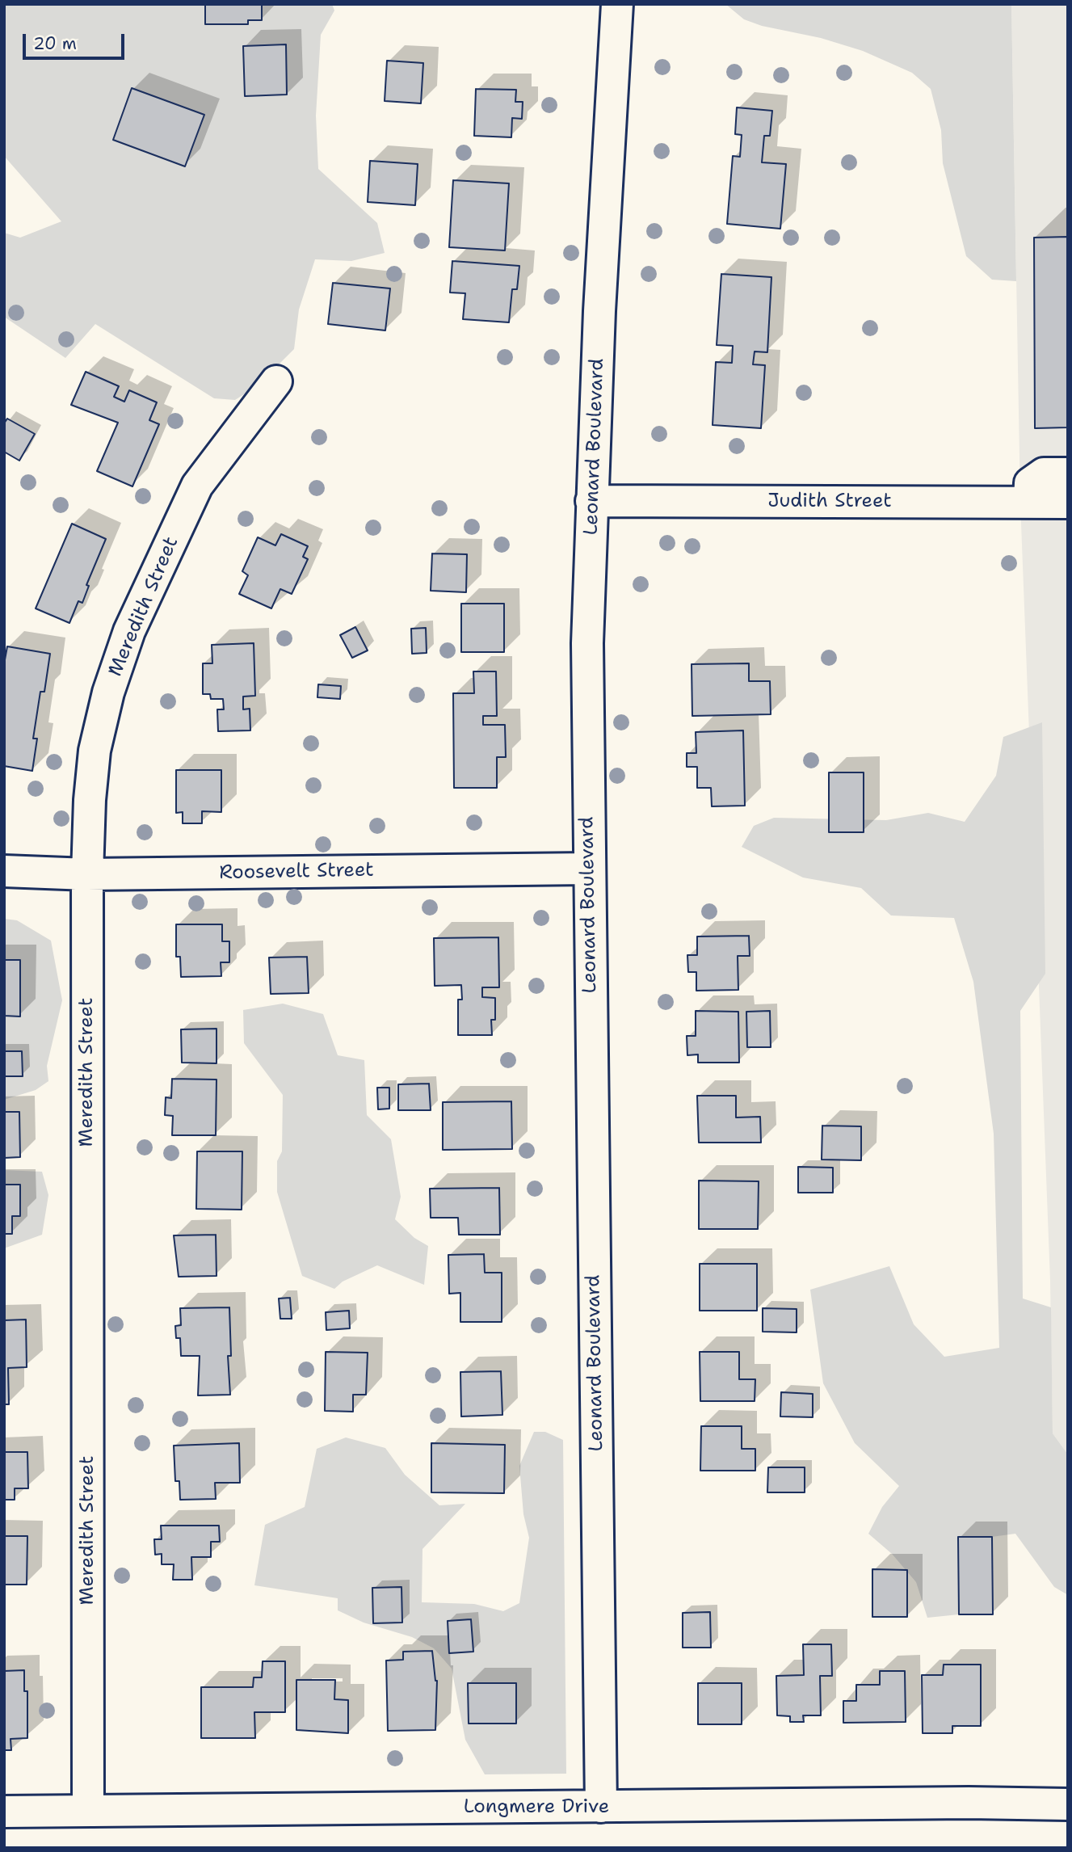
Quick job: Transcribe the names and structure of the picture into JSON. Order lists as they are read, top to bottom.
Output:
{
  "streets": {
    "street": [
      "Leonard Boulevard",
      "Judith Street",
      "Meredith Street",
      "Roosevelt Street",
      "Longmere Drive"
    ]
  },
  "crossings": [
    ["Leonard Boulevard", "Judith Street"],
    ["Leonard Boulevard", "Roosevelt Street"],
    ["Leonard Boulevard", "Longmere Drive"],
    ["Meredith Street", "Roosevelt Street"],
    ["Meredith Street", "Longmere Drive"]
  ],
  "scale_bar": "20 m"
}
